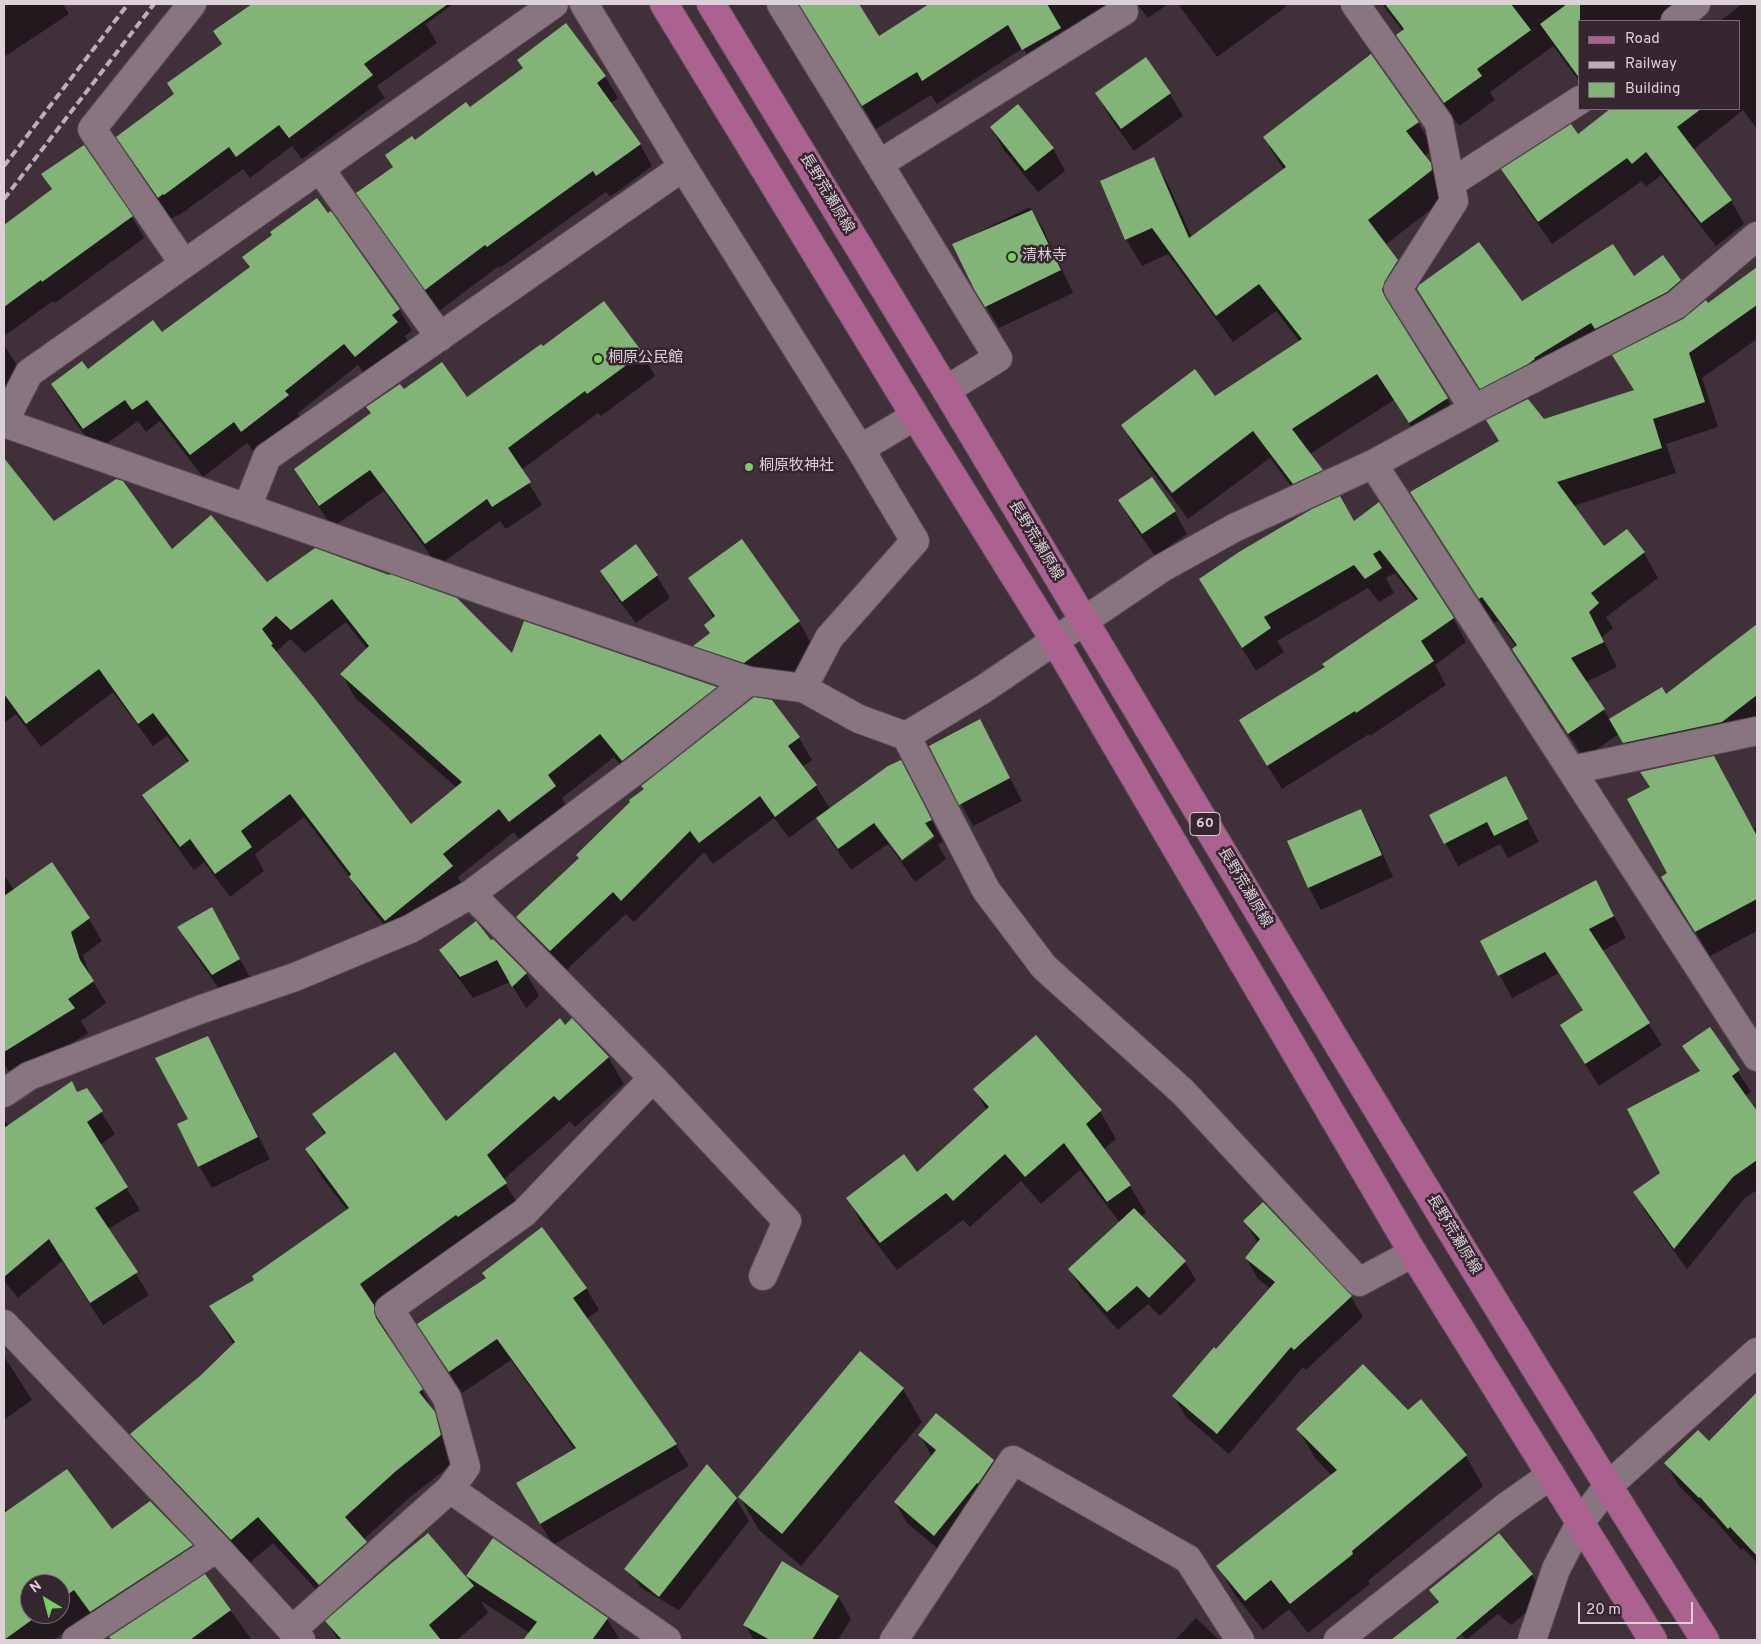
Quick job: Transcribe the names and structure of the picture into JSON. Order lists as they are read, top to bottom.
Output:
{
  "streets": {
    "main road": ["長野荒瀬原線", "60"]
  },
  "places": ["清林寺", "桐原公民館", "桐原牧神社"],
  "legend": ["Road", "Railway", "Building"],
  "scale_bar": "20 m",
  "north": "top left"
}
